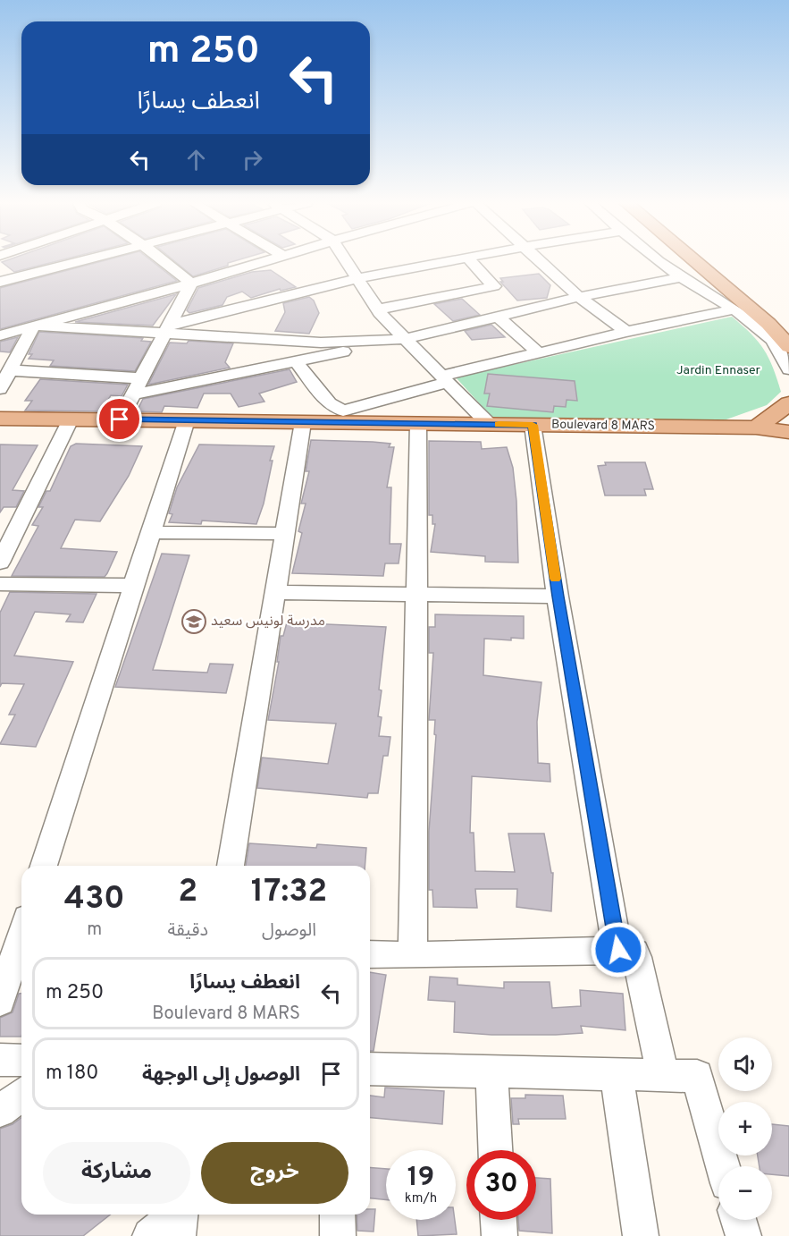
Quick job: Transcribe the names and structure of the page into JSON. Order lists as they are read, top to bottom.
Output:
{
  "streets": {
    "main road": ["Boulevard 8 MARS"]
  },
  "parks": ["Jardin Ennaser"],
  "places": {
    "school or university": ["مدرسة لونيس سعيد"]
  },
  "page": {
    "turn": ["250 m", "انعطف يسارًا"],
    "eta": [
      "17:32",
      "الوصول",
      "2",
      "دقيقة",
      "430",
      "m"
    ],
    "list": [
      {
        "name": "انعطف يسارًا",
        "note": "Boulevard 8 MARS",
        "value": "250 m"
      },
      {
        "name": "الوصول إلى الوجهة",
        "value": "180 m"
      }
    ],
    "map_buttons": ["+", "−"],
    "buttons": ["خروج", "مشاركة"],
    "speed": "19 km/h",
    "limit": "30"
  }
}
